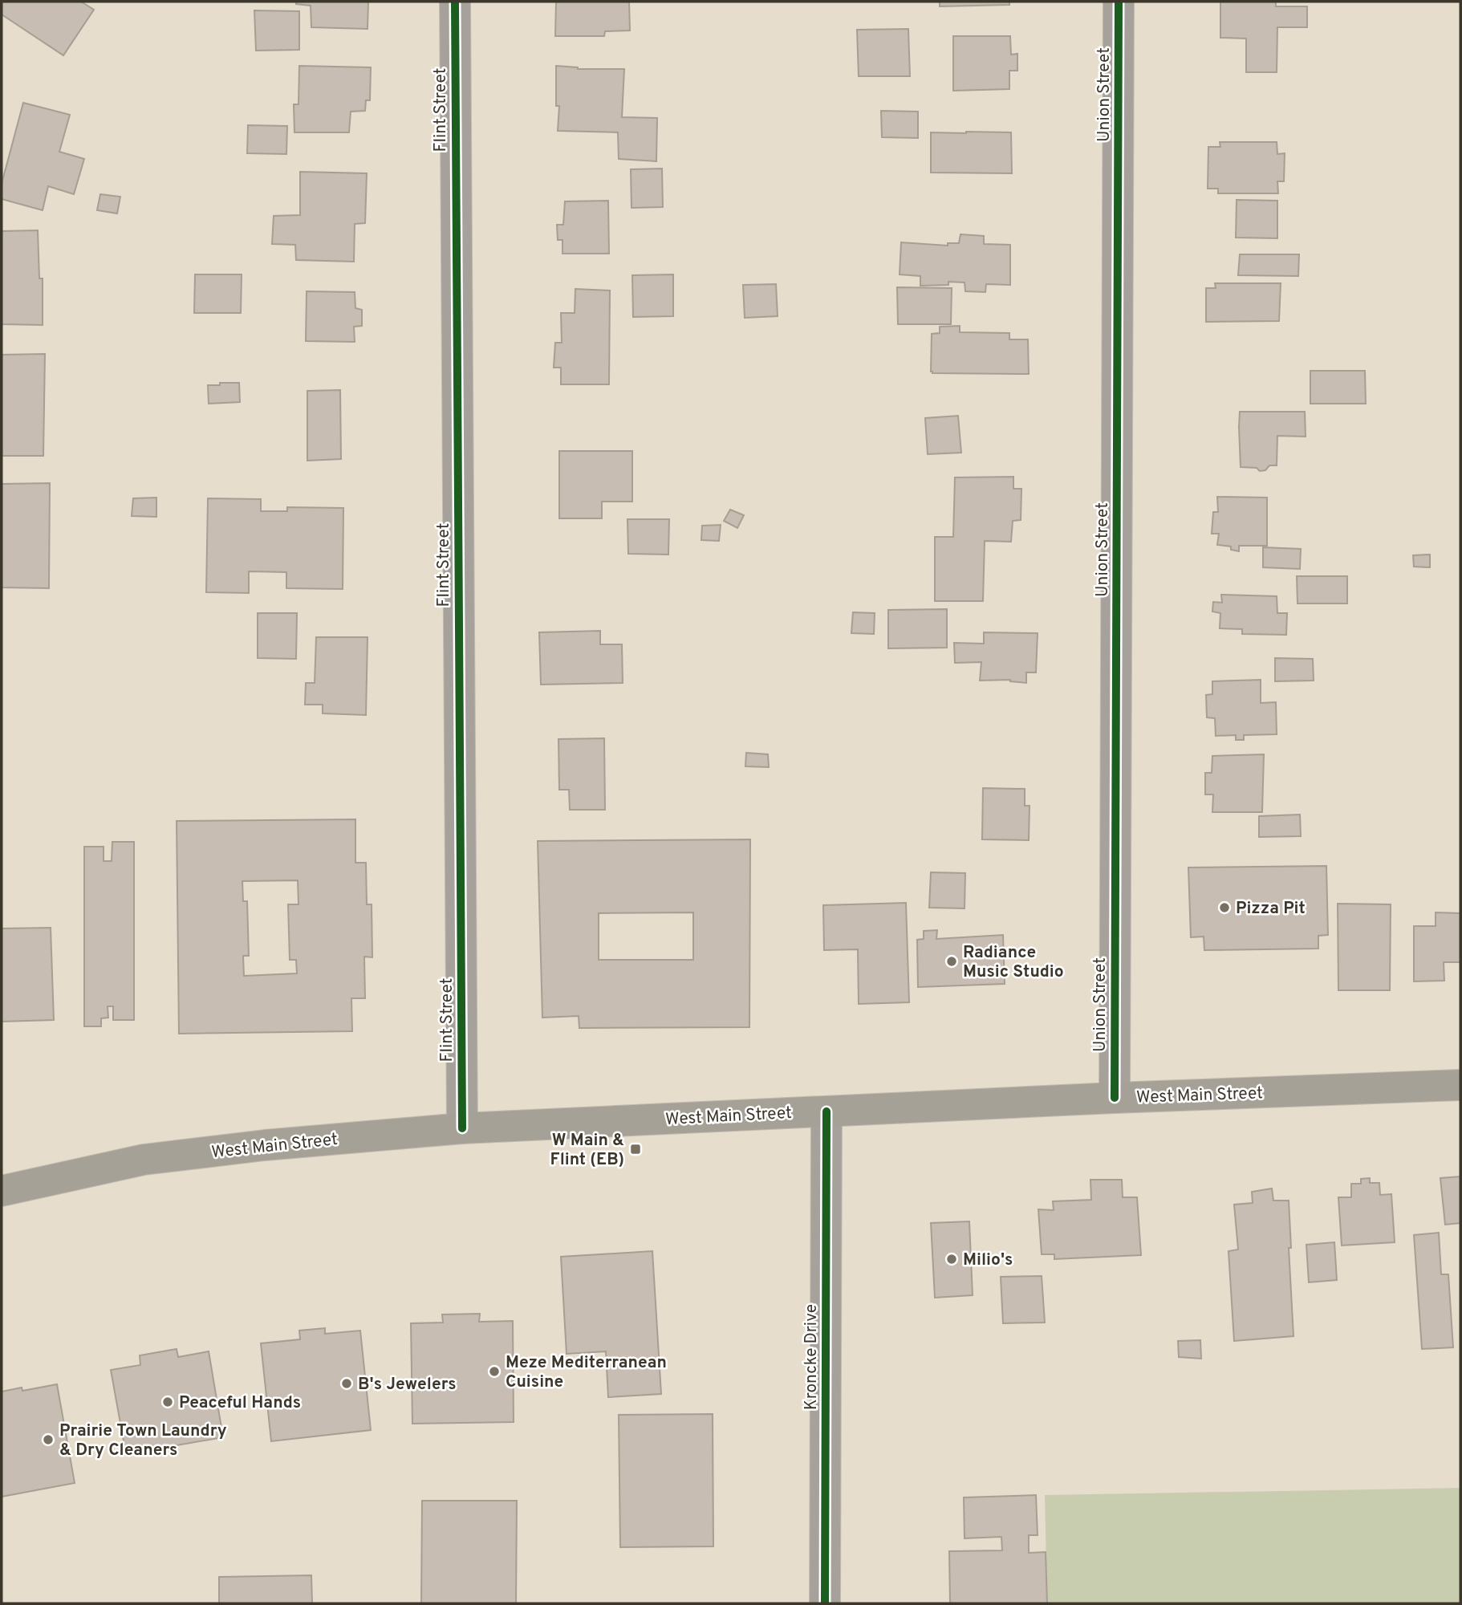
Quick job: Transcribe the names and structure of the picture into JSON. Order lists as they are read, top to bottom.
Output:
{
  "streets": {
    "main road": ["West Main Street"],
    "street": ["Union Street", "Flint Street", "Kroncke Drive"]
  },
  "crossings": [
    ["Union Street", "West Main Street"],
    ["Flint Street", "West Main Street"],
    ["West Main Street", "Kroncke Drive"]
  ],
  "places": {
    "other": [
      "Pizza Pit",
      "Radiance Music Studio",
      "Milio's",
      "Meze Mediterranean Cuisine",
      "B's Jewelers",
      "Peaceful Hands",
      "Prairie Town Laundry & Dry Cleaners"
    ],
    "transit": ["W Main & Flint (EB)"]
  }
}
